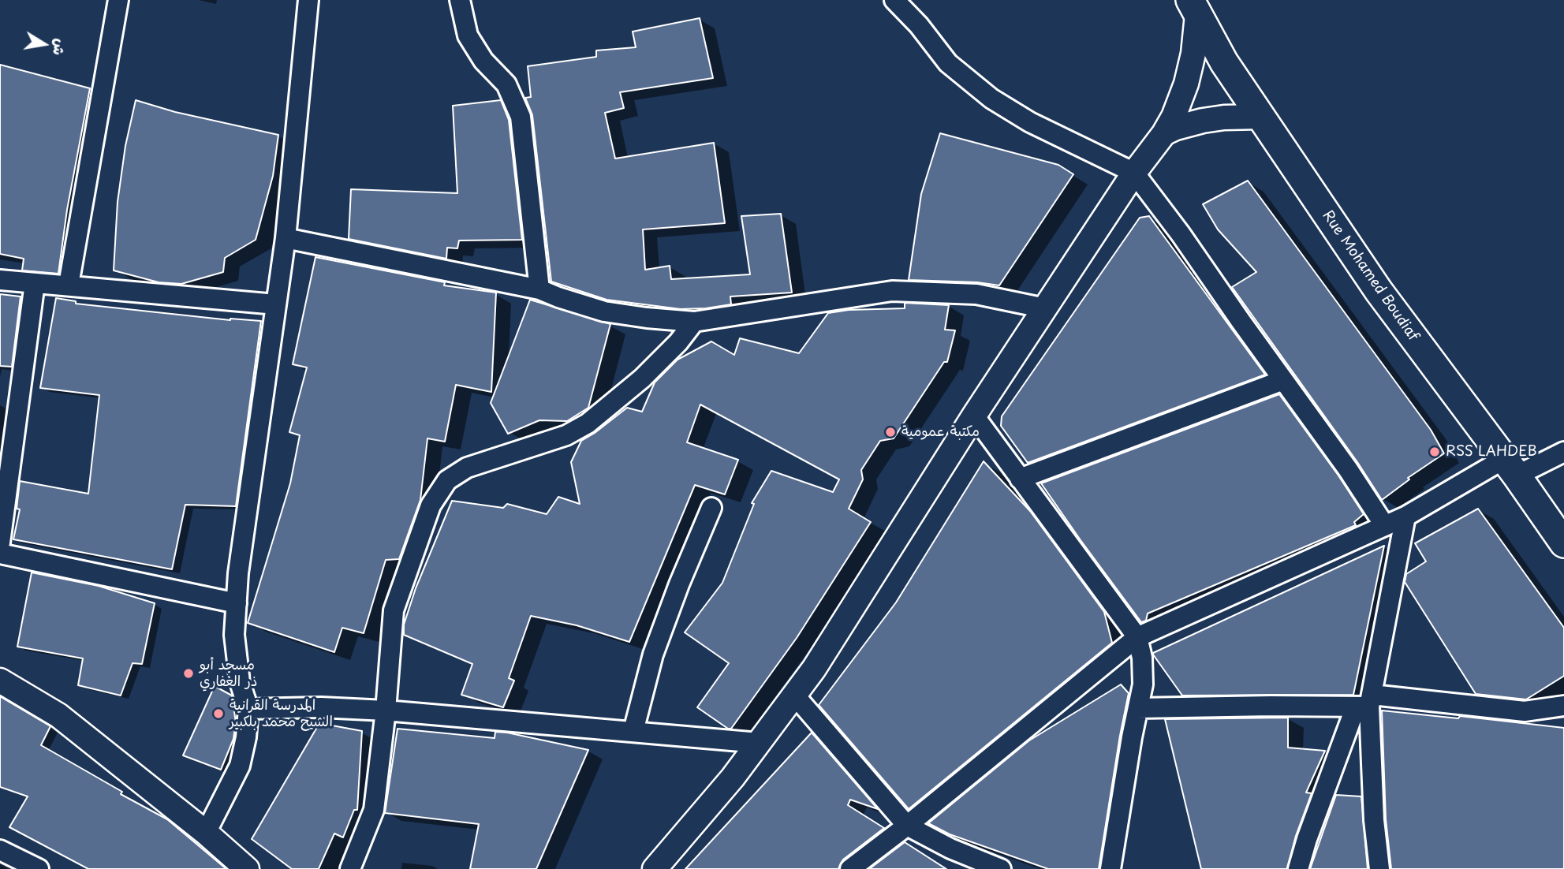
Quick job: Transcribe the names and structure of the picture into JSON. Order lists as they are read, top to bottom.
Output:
{
  "streets": {
    "main road": ["Rue Mohamed Boudiaf"]
  },
  "places": [
    "مكتبة عمومية",
    "RSS LAHDEB",
    "مسجد أبو ذر الغفاري",
    "المدرسة القرانية الشيح محمد بلكبير"
  ],
  "north": "right"
}
